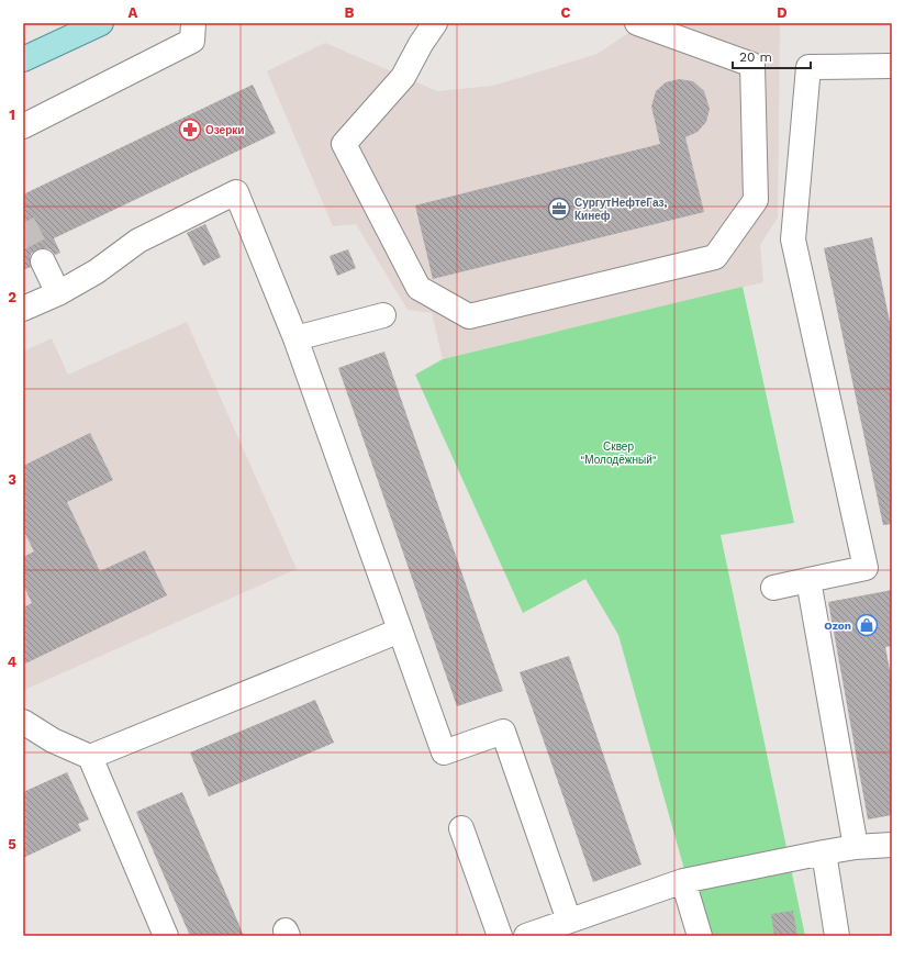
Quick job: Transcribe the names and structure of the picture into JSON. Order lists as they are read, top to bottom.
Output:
{
  "parks": ["Сквер \"Молодёжный\""],
  "places": {
    "pharmacy": ["Озерки"],
    "office": ["СургутНефтеГаз, Кинеф"],
    "shop": ["Ozon"]
  },
  "scale_bar": "20 m",
  "grid": {
    "columns": [
      "A",
      "B",
      "C",
      "D"
    ],
    "rows": [
      "1",
      "2",
      "3",
      "4",
      "5"
    ]
  }
}
